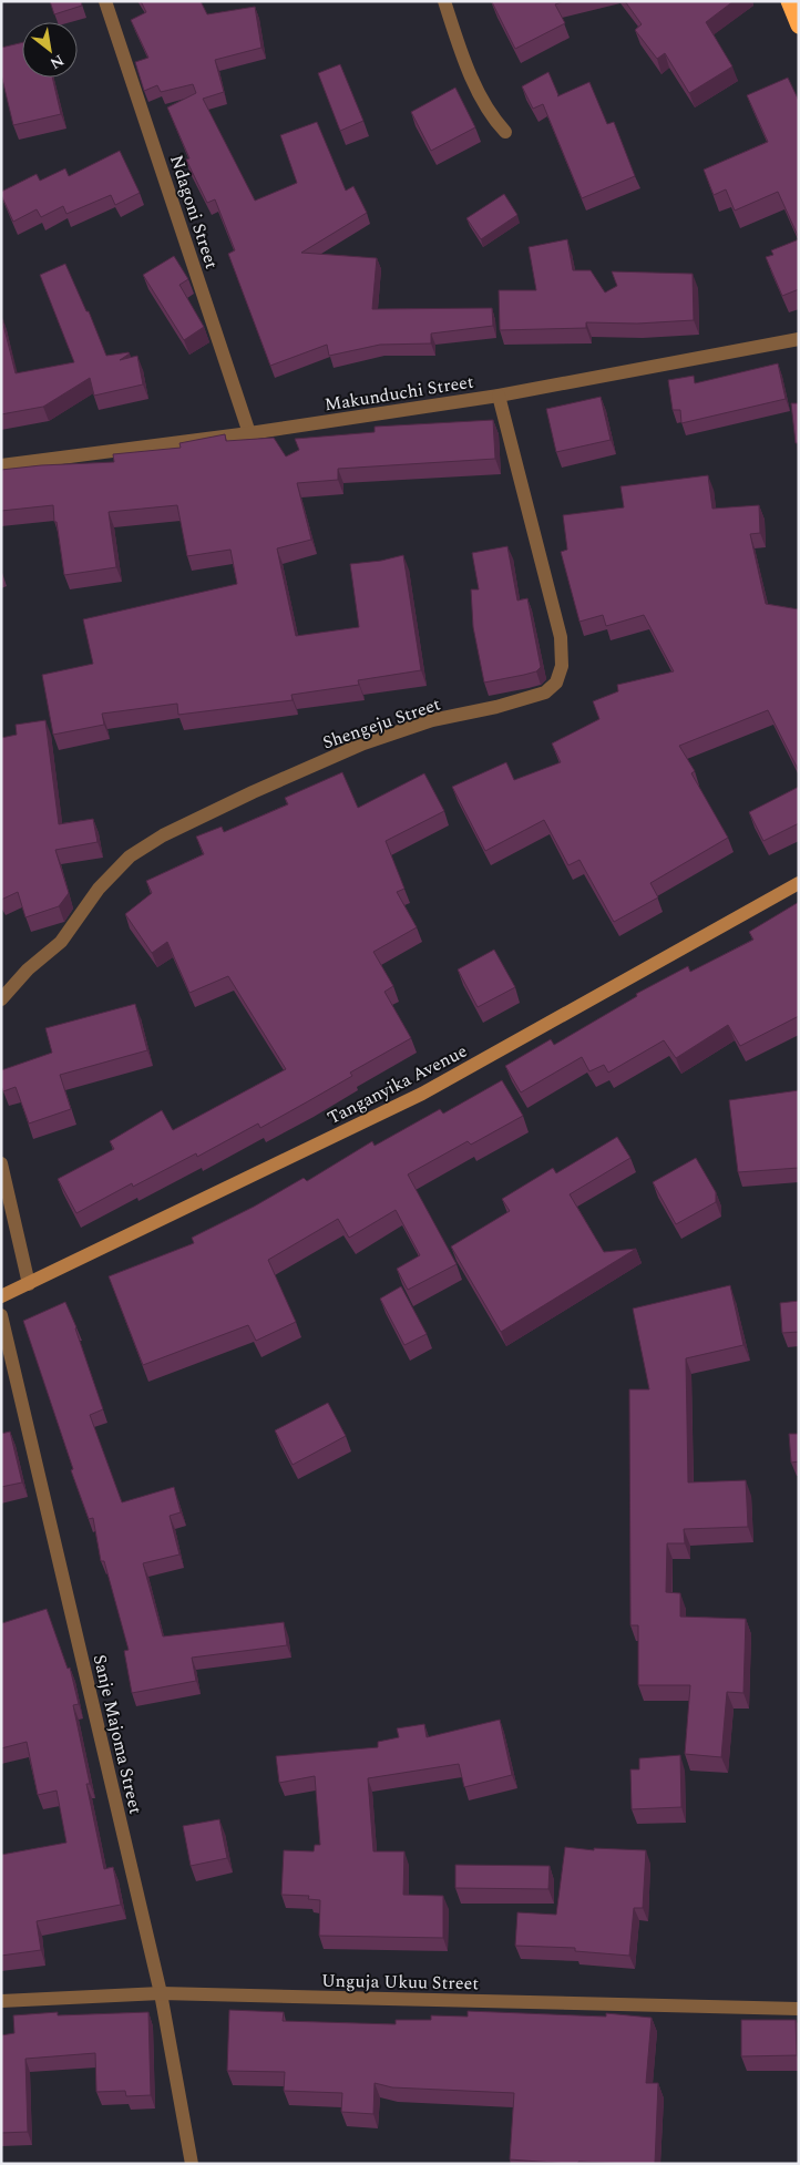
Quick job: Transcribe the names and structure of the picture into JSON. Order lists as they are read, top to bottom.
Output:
{
  "streets": {
    "main road": ["Tanganyika Avenue"],
    "street": [
      "Ndagoni Street",
      "Makunduchi Street",
      "Shengeju Street",
      "Sanje Majoma Street",
      "Unguja Ukuu Street"
    ]
  },
  "crossings": [
    ["Ndagoni Street", "Makunduchi Street"],
    ["Makunduchi Street", "Shengeju Street"],
    ["Sanje Majoma Street", "Unguja Ukuu Street"]
  ],
  "north": "bottom right"
}
